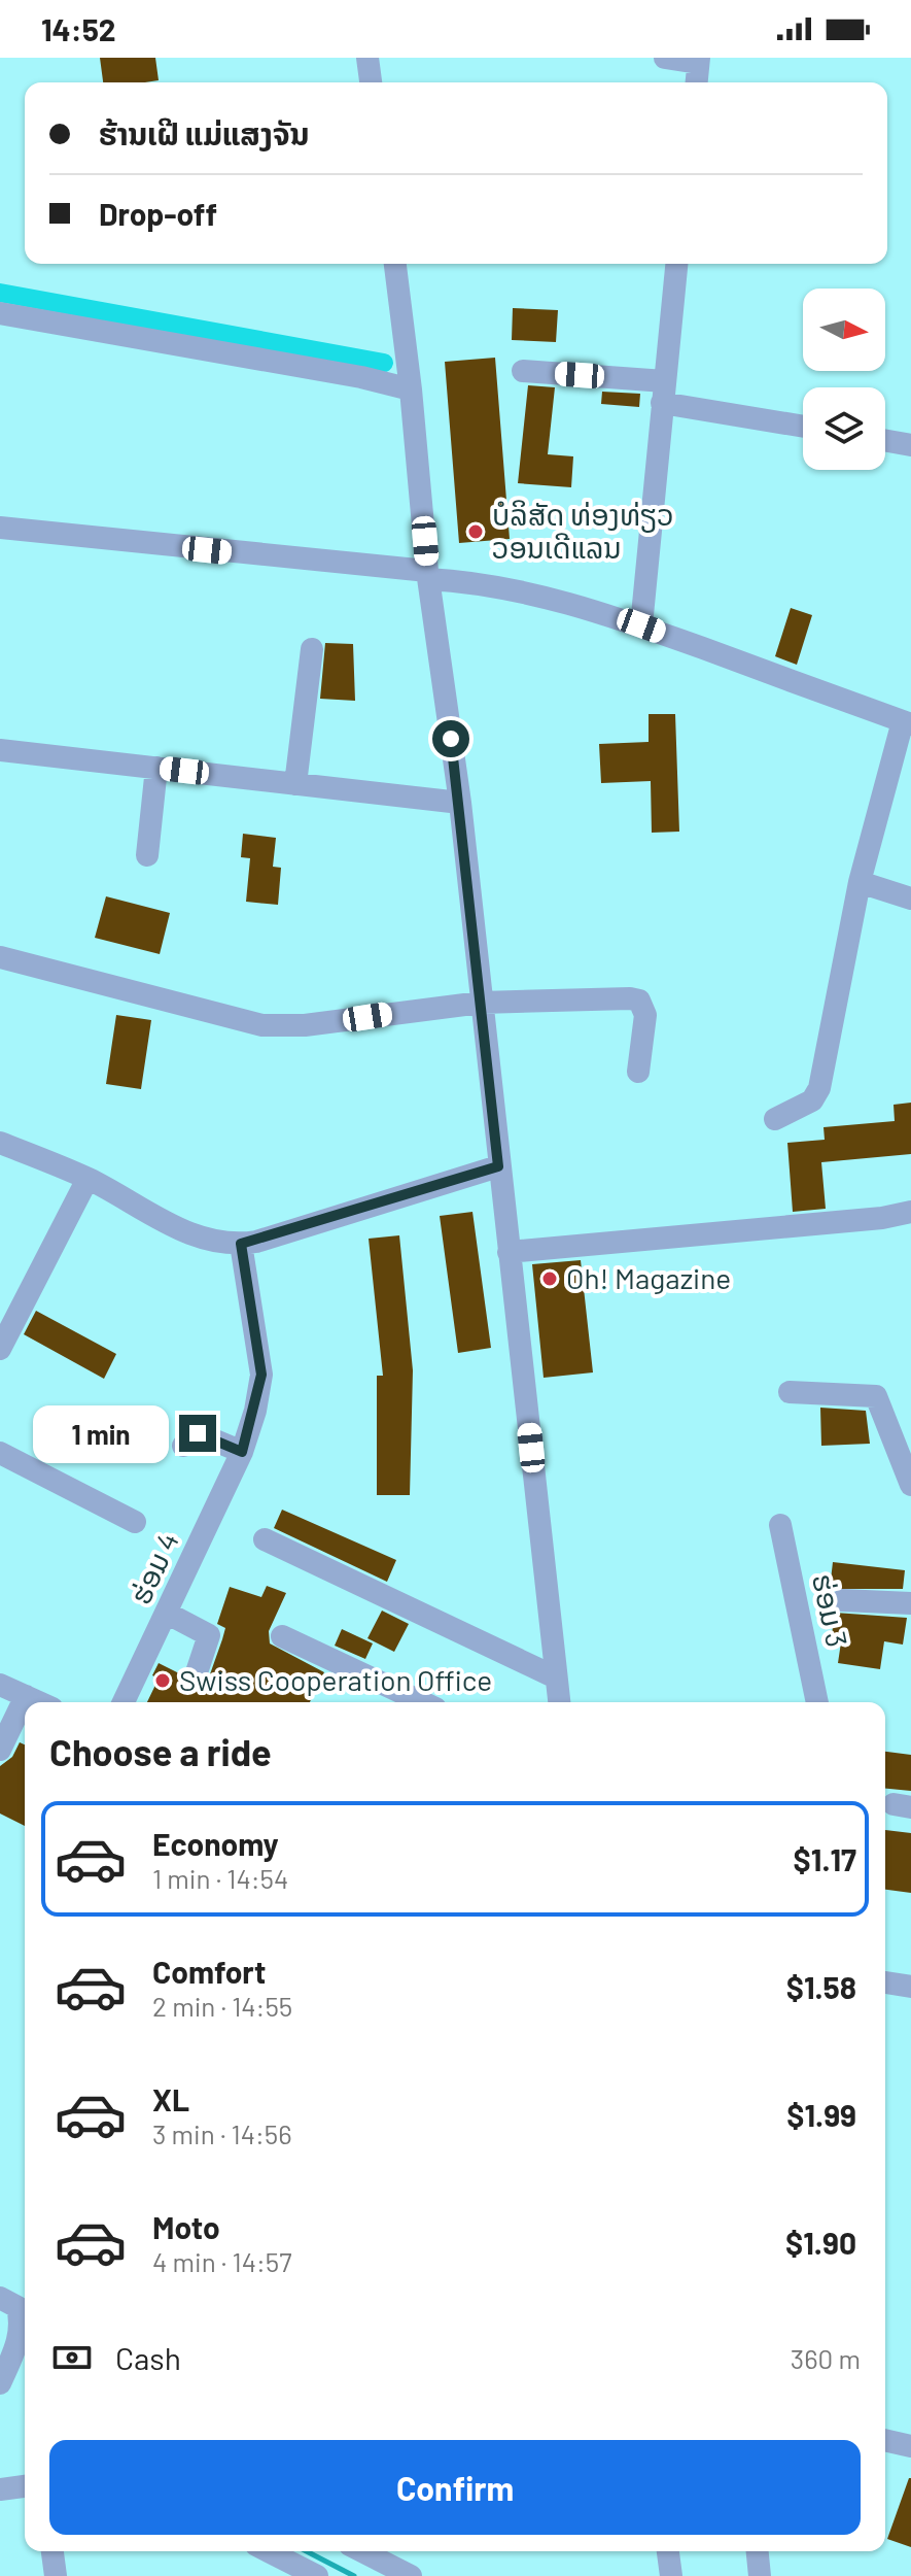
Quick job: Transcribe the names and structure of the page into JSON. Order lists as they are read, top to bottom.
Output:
{
  "streets": {
    "street": ["ຮ່ອມ 4", "ຮ່ອມ 3"]
  },
  "places": ["ບໍລິສັດ ທ່ອງທ່ຽວ ວອນເດີແລນ", "Oh! Magazine", "Swiss Cooperation Office"],
  "north": "right",
  "page": {
    "status": "14:52",
    "banner": ["ຮ້ານເຝີ ແມ່ແສງຈັນ", "Drop-off"],
    "bubble": "1 min",
    "heading": "Choose a ride",
    "list": [
      {
        "name": "Economy",
        "note": "1 min · 14:54",
        "value": "$1.17"
      },
      {
        "name": "Comfort",
        "note": "2 min · 14:55",
        "value": "$1.58"
      },
      {
        "name": "XL",
        "note": "3 min · 14:56",
        "value": "$1.99"
      },
      {
        "name": "Moto",
        "note": "4 min · 14:57",
        "value": "$1.90"
      }
    ],
    "pay": ["Cash", "360 m"],
    "buttons": "Confirm"
  }
}
